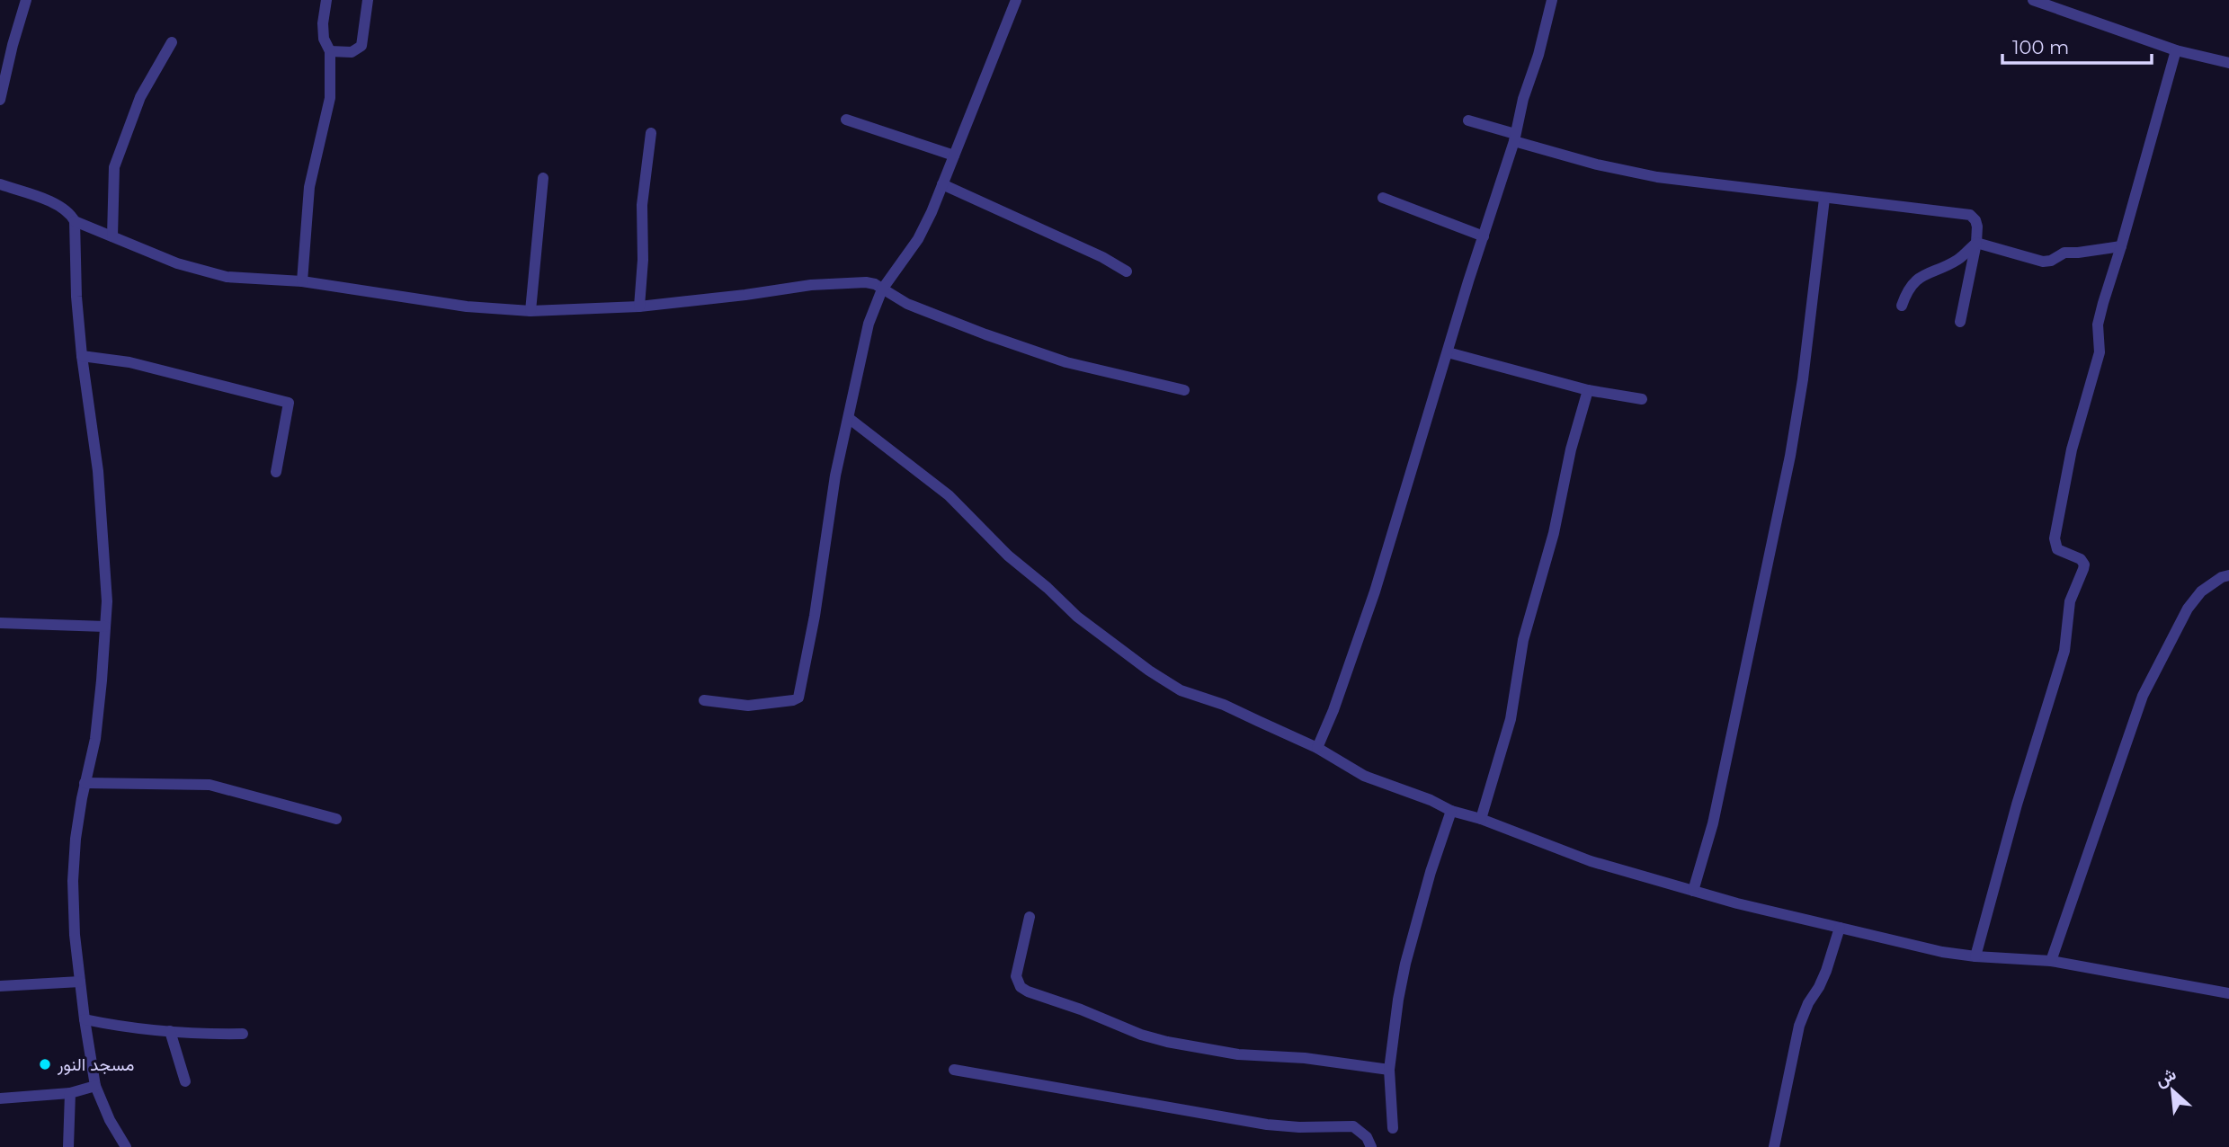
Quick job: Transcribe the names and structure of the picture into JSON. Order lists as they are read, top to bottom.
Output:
{
  "places": ["مسجد النور"],
  "scale_bar": "100 m",
  "north": "top left"
}
